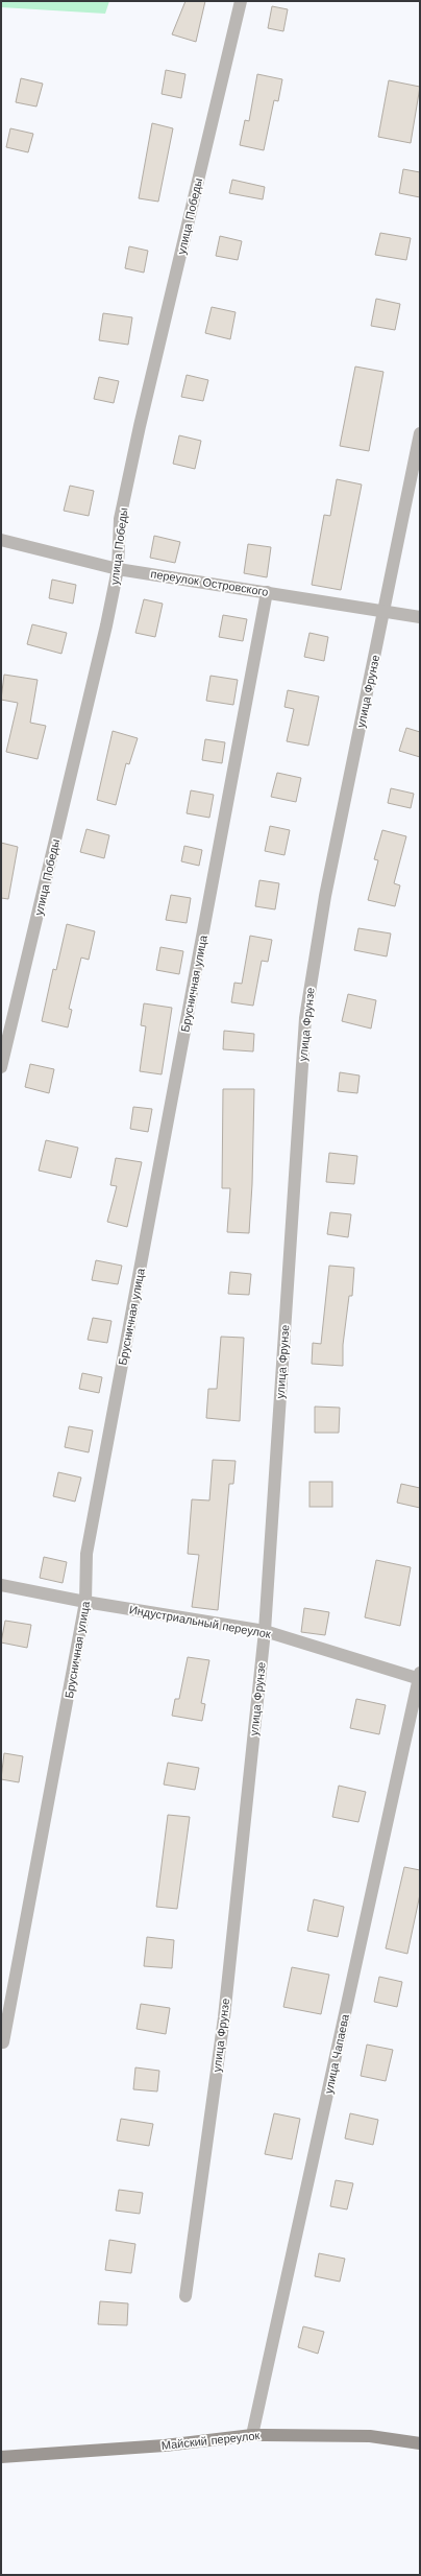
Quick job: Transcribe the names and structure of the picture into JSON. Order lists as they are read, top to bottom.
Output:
{
  "streets": {
    "main road": ["Майский переулок"],
    "street": [
      "улица Победы",
      "переулок Островского",
      "улица Фрунзе",
      "Брусничная улица",
      "Индустриальный переулок",
      "улица Чапаева"
    ]
  },
  "crossings": [
    ["улица Победы", "переулок Островского"],
    ["переулок Островского", "улица Фрунзе"],
    ["переулок Островского", "Брусничная улица"],
    ["улица Фрунзе", "Индустриальный переулок"],
    ["Брусничная улица", "Индустриальный переулок"],
    ["Индустриальный переулок", "улица Чапаева"],
    ["улица Чапаева", "Майский переулок"]
  ]
}
